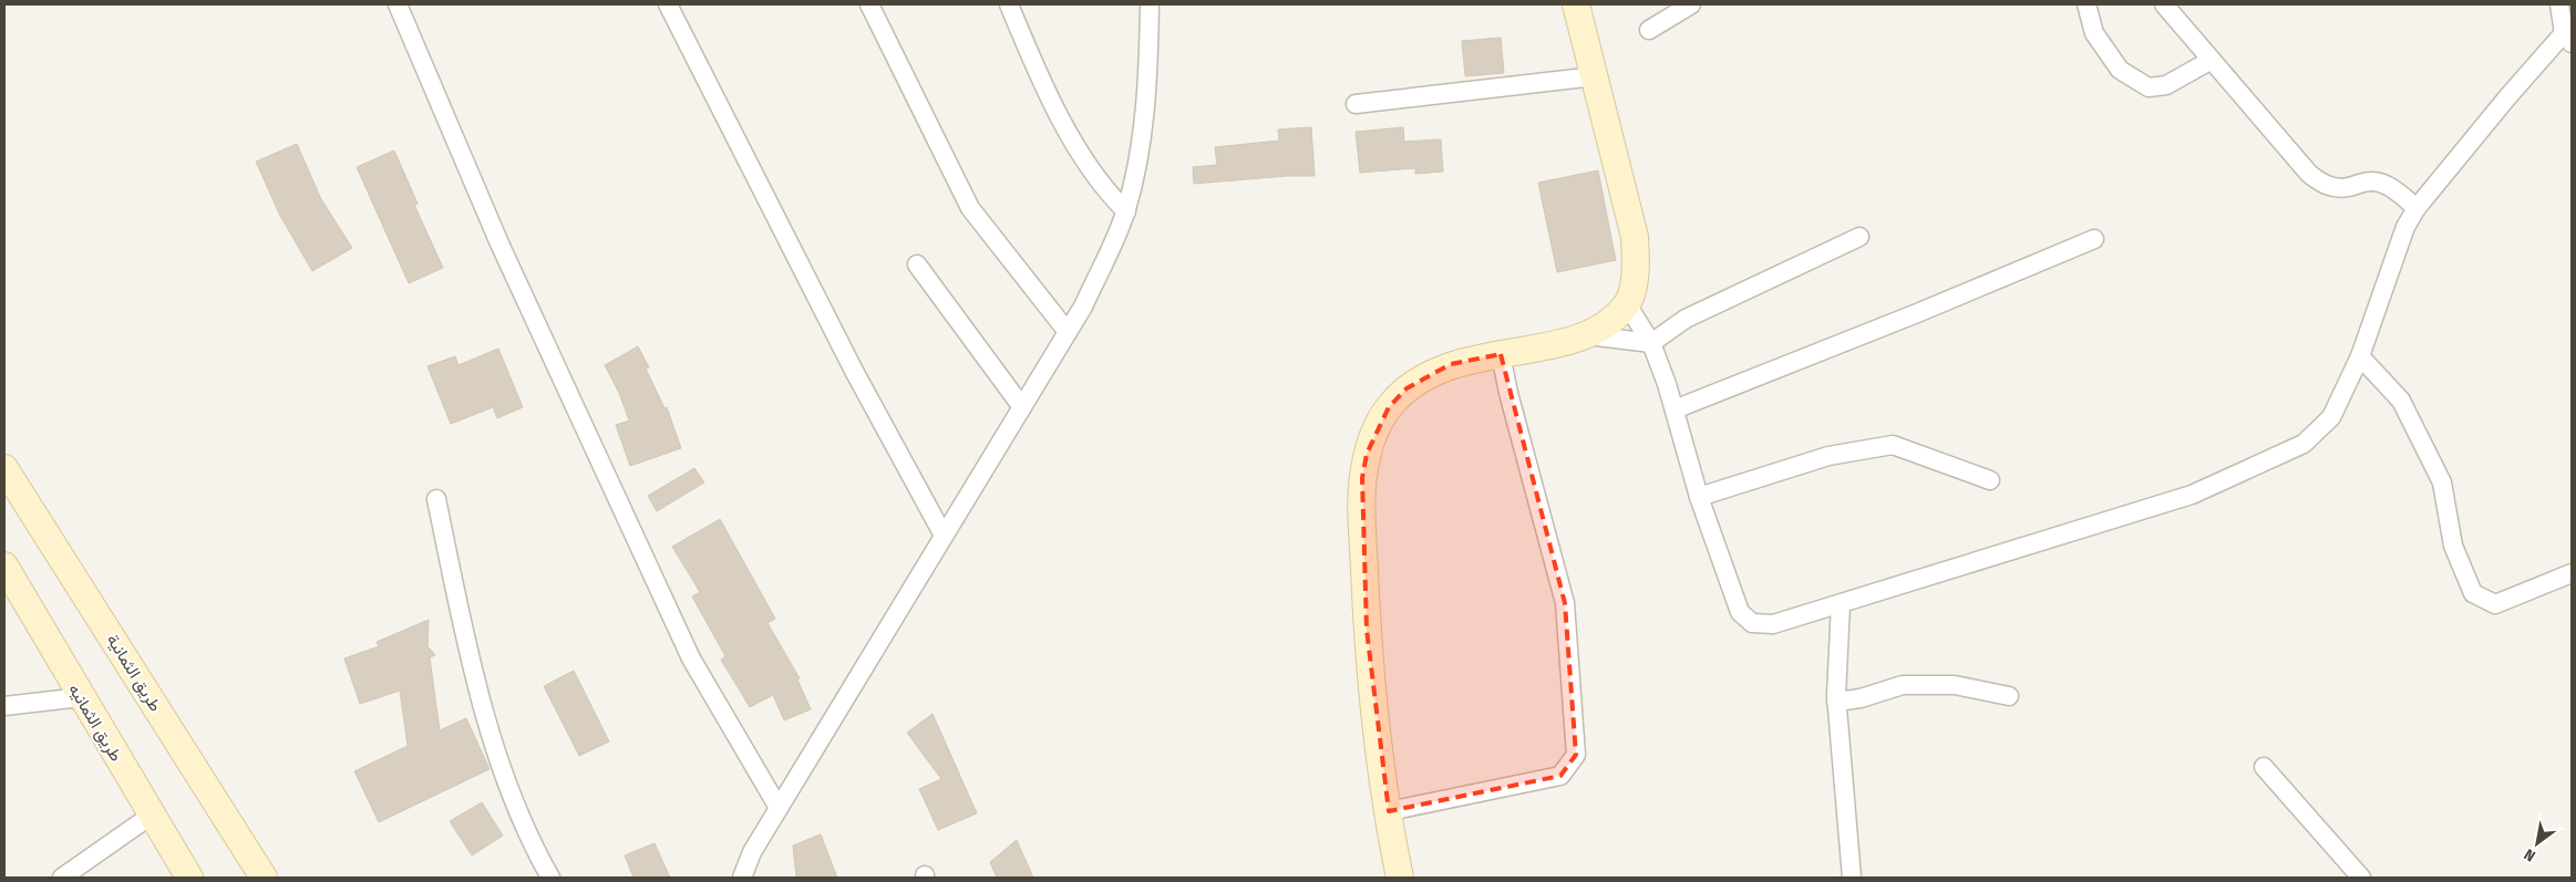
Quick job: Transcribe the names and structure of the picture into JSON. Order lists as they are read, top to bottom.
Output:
{
  "streets": {
    "street": ["طريق الثمانية", "طريق الثمانيه"]
  },
  "north": "bottom left"
}
